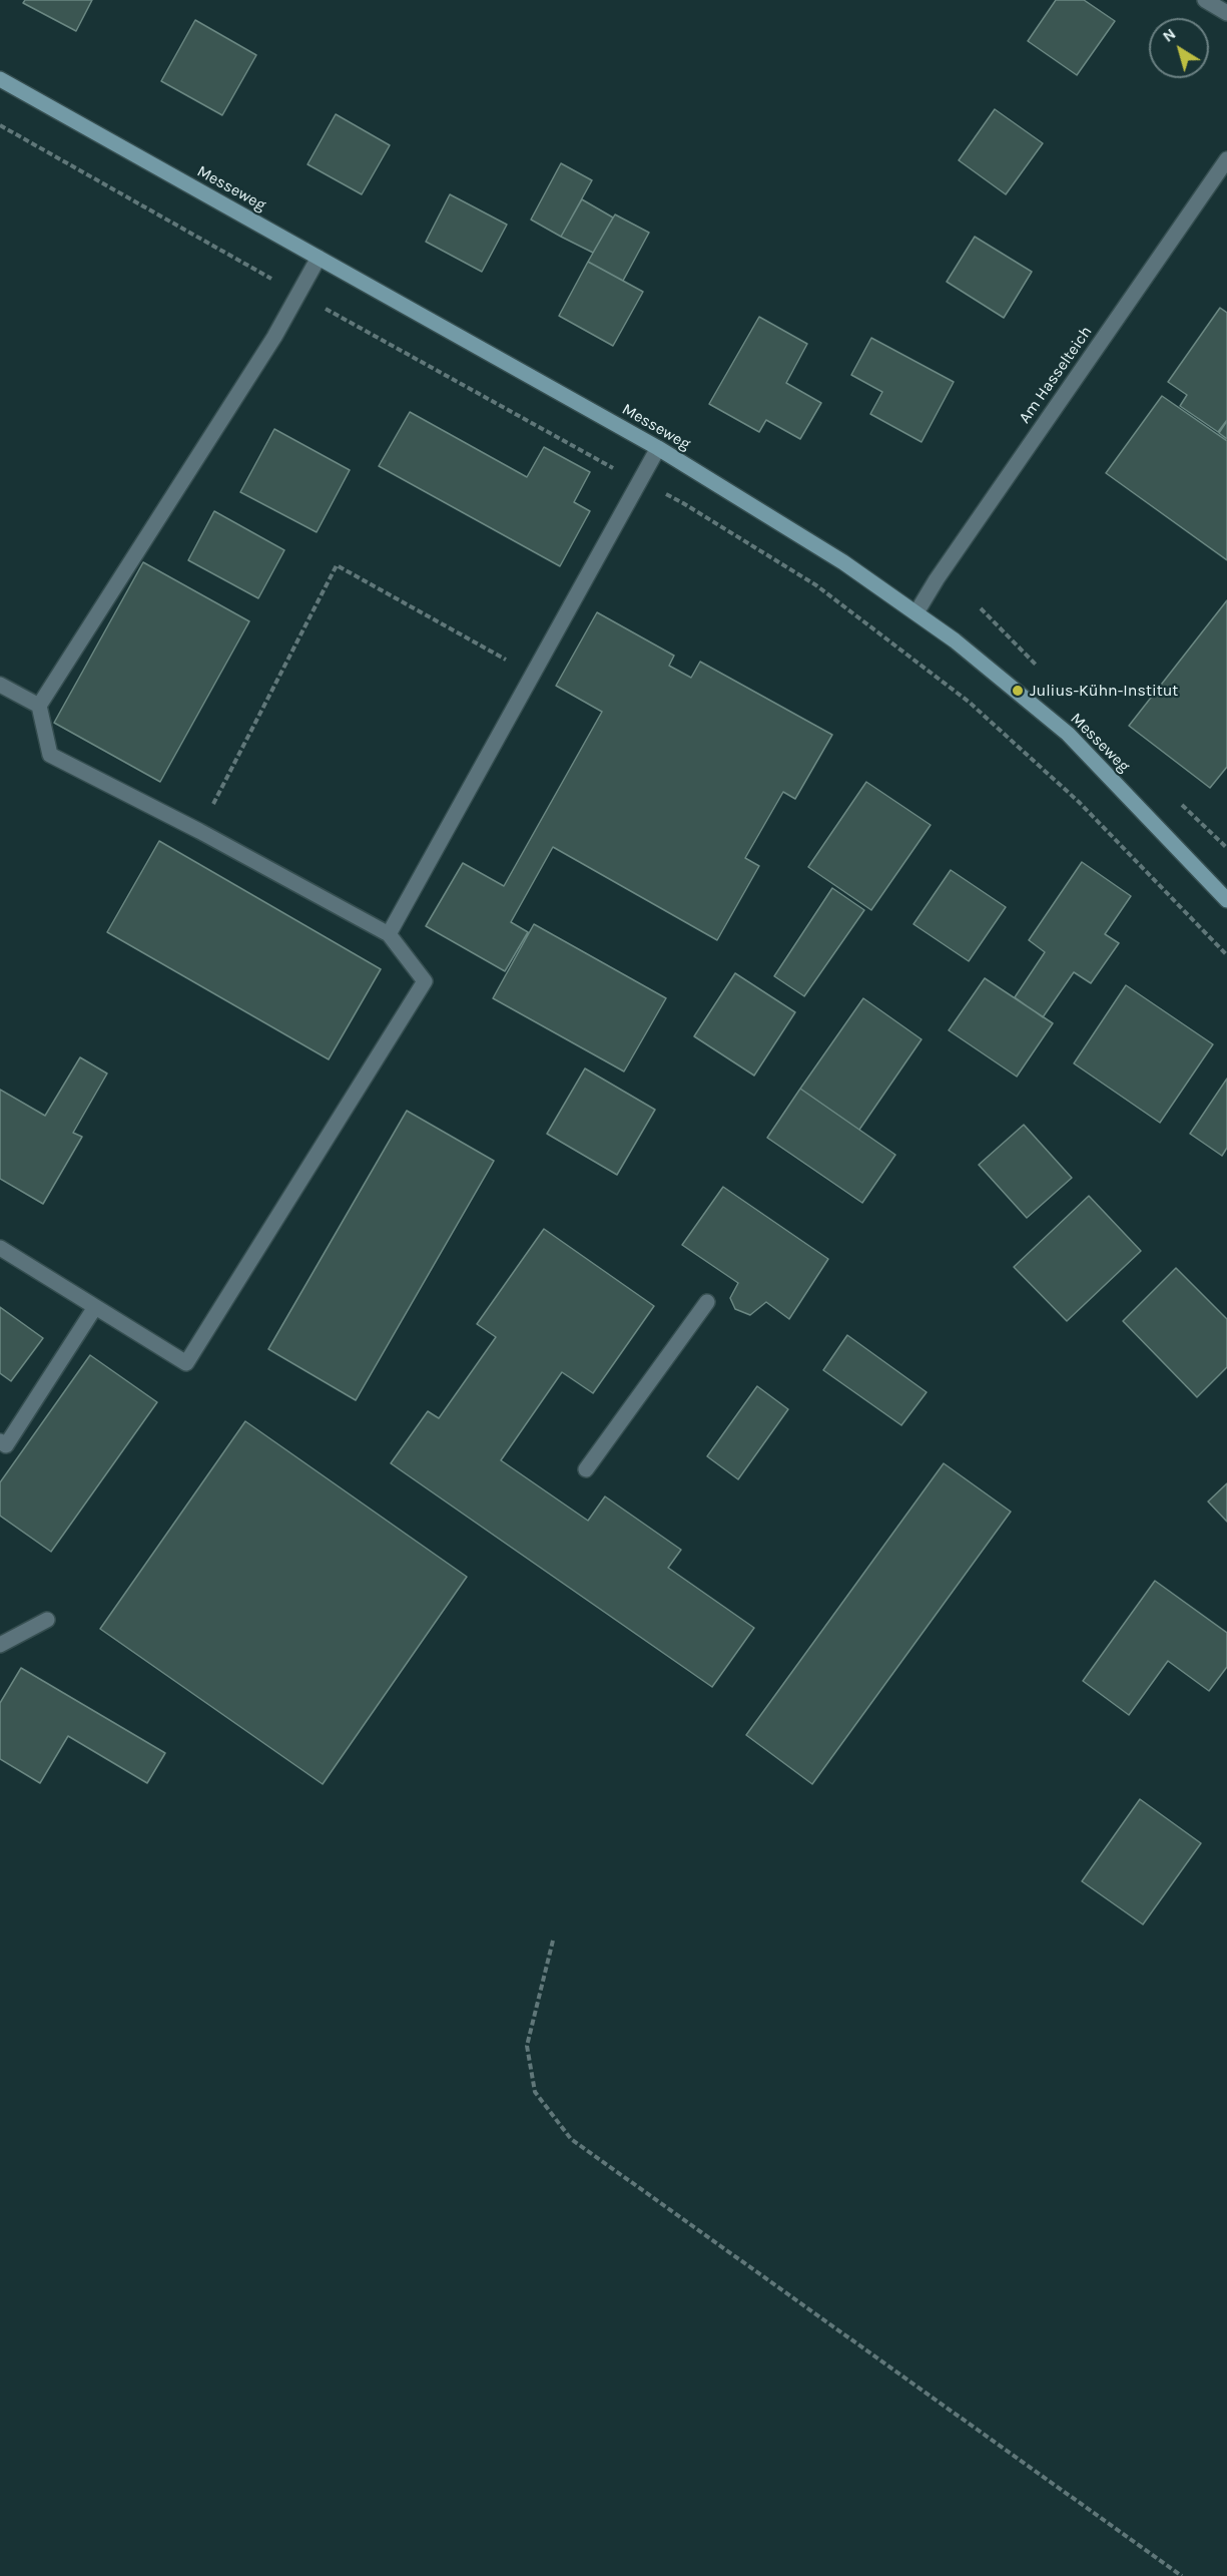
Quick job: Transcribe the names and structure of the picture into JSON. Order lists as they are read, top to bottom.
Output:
{
  "streets": {
    "main road": ["Messeweg"],
    "street": ["Am Hasselteich"]
  },
  "crossings": [
    ["Messeweg", "Am Hasselteich"]
  ],
  "places": ["Julius-Kühn-Institut"],
  "north": "top left"
}
